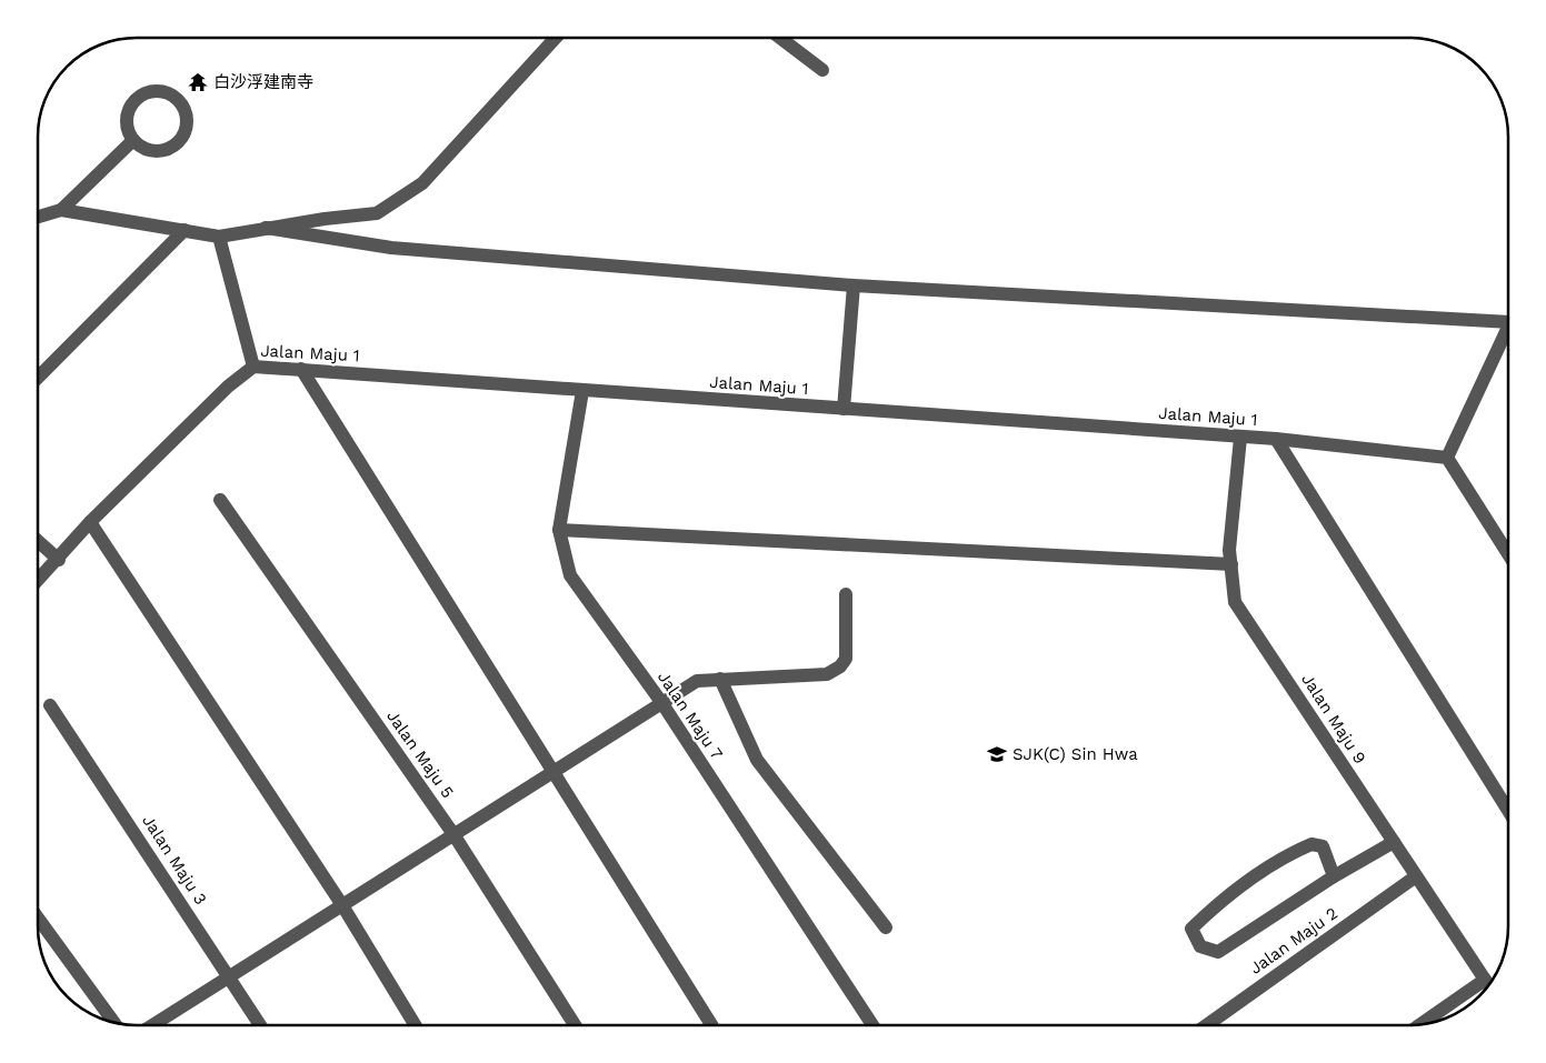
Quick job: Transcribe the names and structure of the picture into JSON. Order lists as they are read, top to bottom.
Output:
{
  "streets": {
    "street": [
      "Jalan Maju 1",
      "Jalan Maju 7",
      "Jalan Maju 9",
      "Jalan Maju 5",
      "Jalan Maju 3",
      "Jalan Maju 2"
    ]
  },
  "crossings": [
    ["Jalan Maju 1", "Jalan Maju 7"],
    ["Jalan Maju 1", "Jalan Maju 9"],
    ["Jalan Maju 9", "Jalan Maju 2"]
  ],
  "places": {
    "temple": ["白沙浮建南寺"],
    "school or university": ["SJK(C) Sin Hwa"]
  }
}
